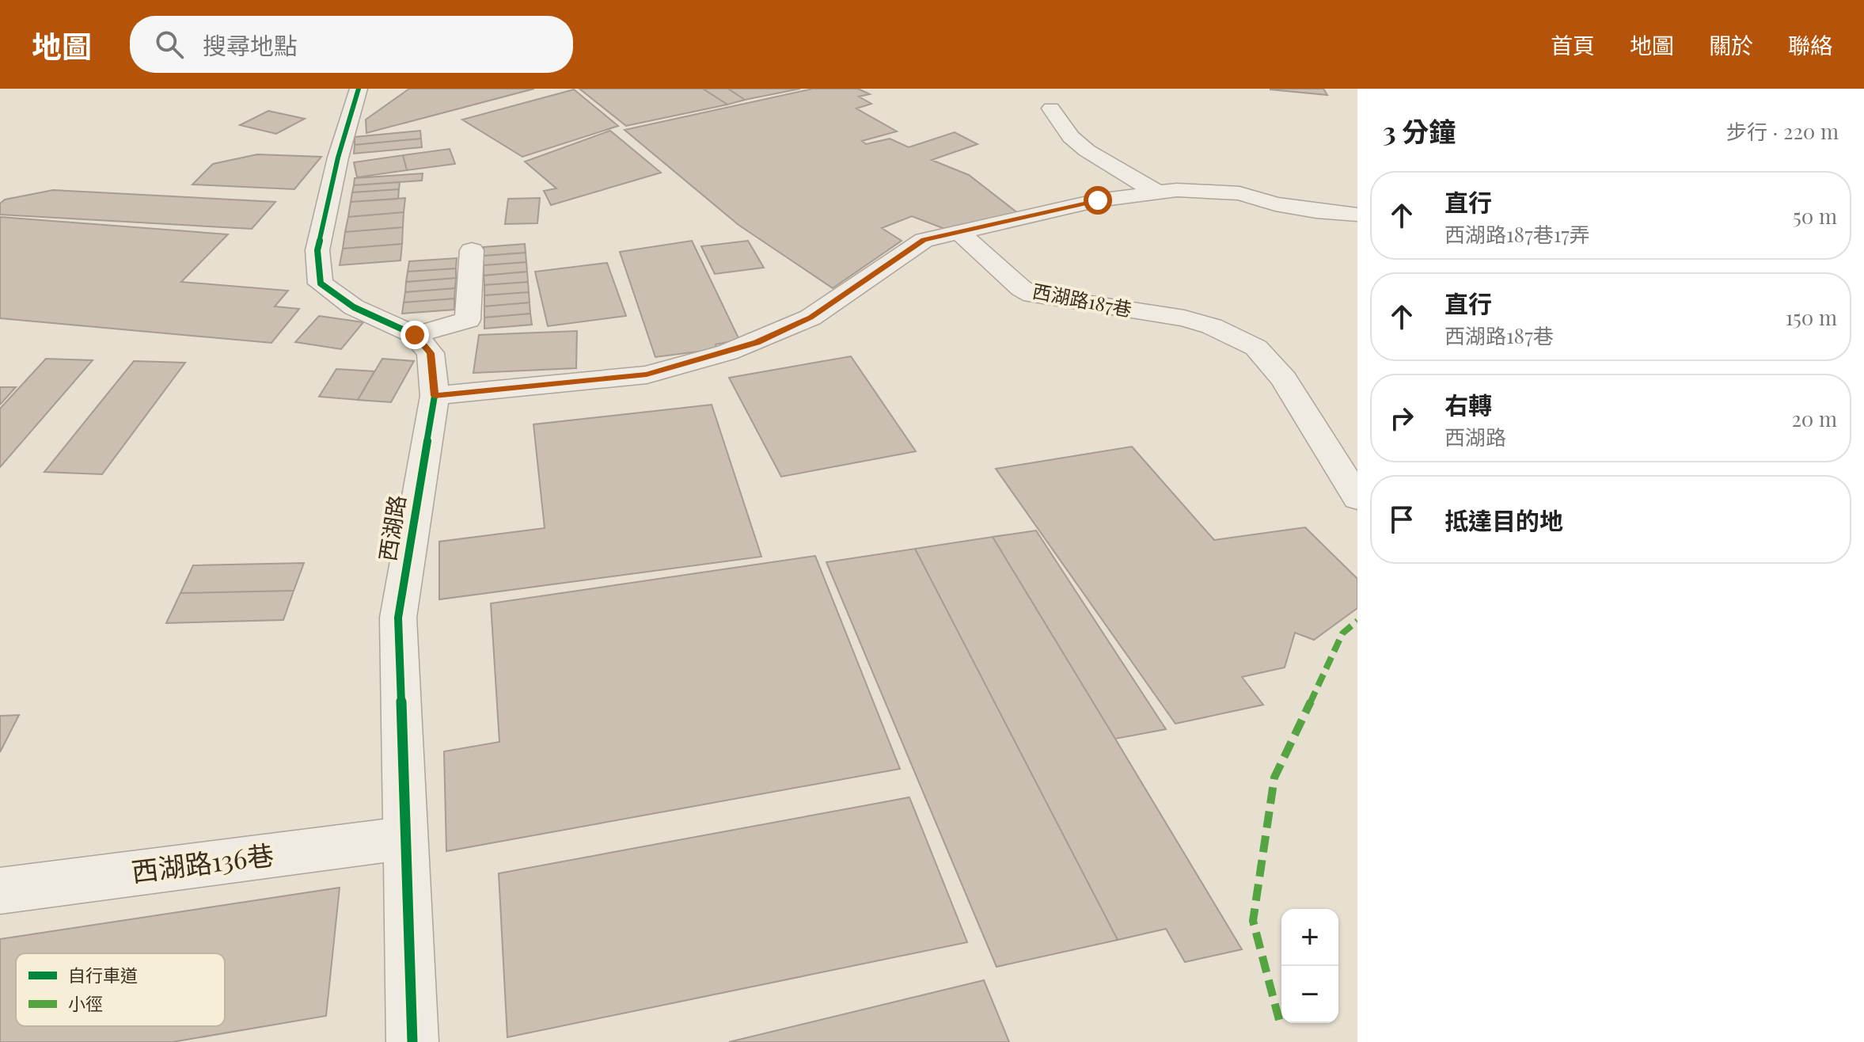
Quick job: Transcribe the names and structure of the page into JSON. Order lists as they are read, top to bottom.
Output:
{
  "streets": {
    "street": ["西湖路187巷", "西湖路", "西湖路136巷"]
  },
  "crossings": [
    ["西湖路", "西湖路136巷"]
  ],
  "legend": ["自行車道", "小徑"],
  "page": {
    "header": "地圖",
    "search": "搜尋地點",
    "nav": [
      "首頁",
      "地圖",
      "關於",
      "聯絡"
    ],
    "heading": ["3 分鐘", "步行 · 220 m"],
    "list": [
      ["直行", "西湖路187巷17弄", "50 m"],
      ["直行", "西湖路187巷", "150 m"],
      ["右轉", "西湖路", "20 m"],
      "抵達目的地"
    ],
    "map_buttons": ["+", "−"]
  }
}
